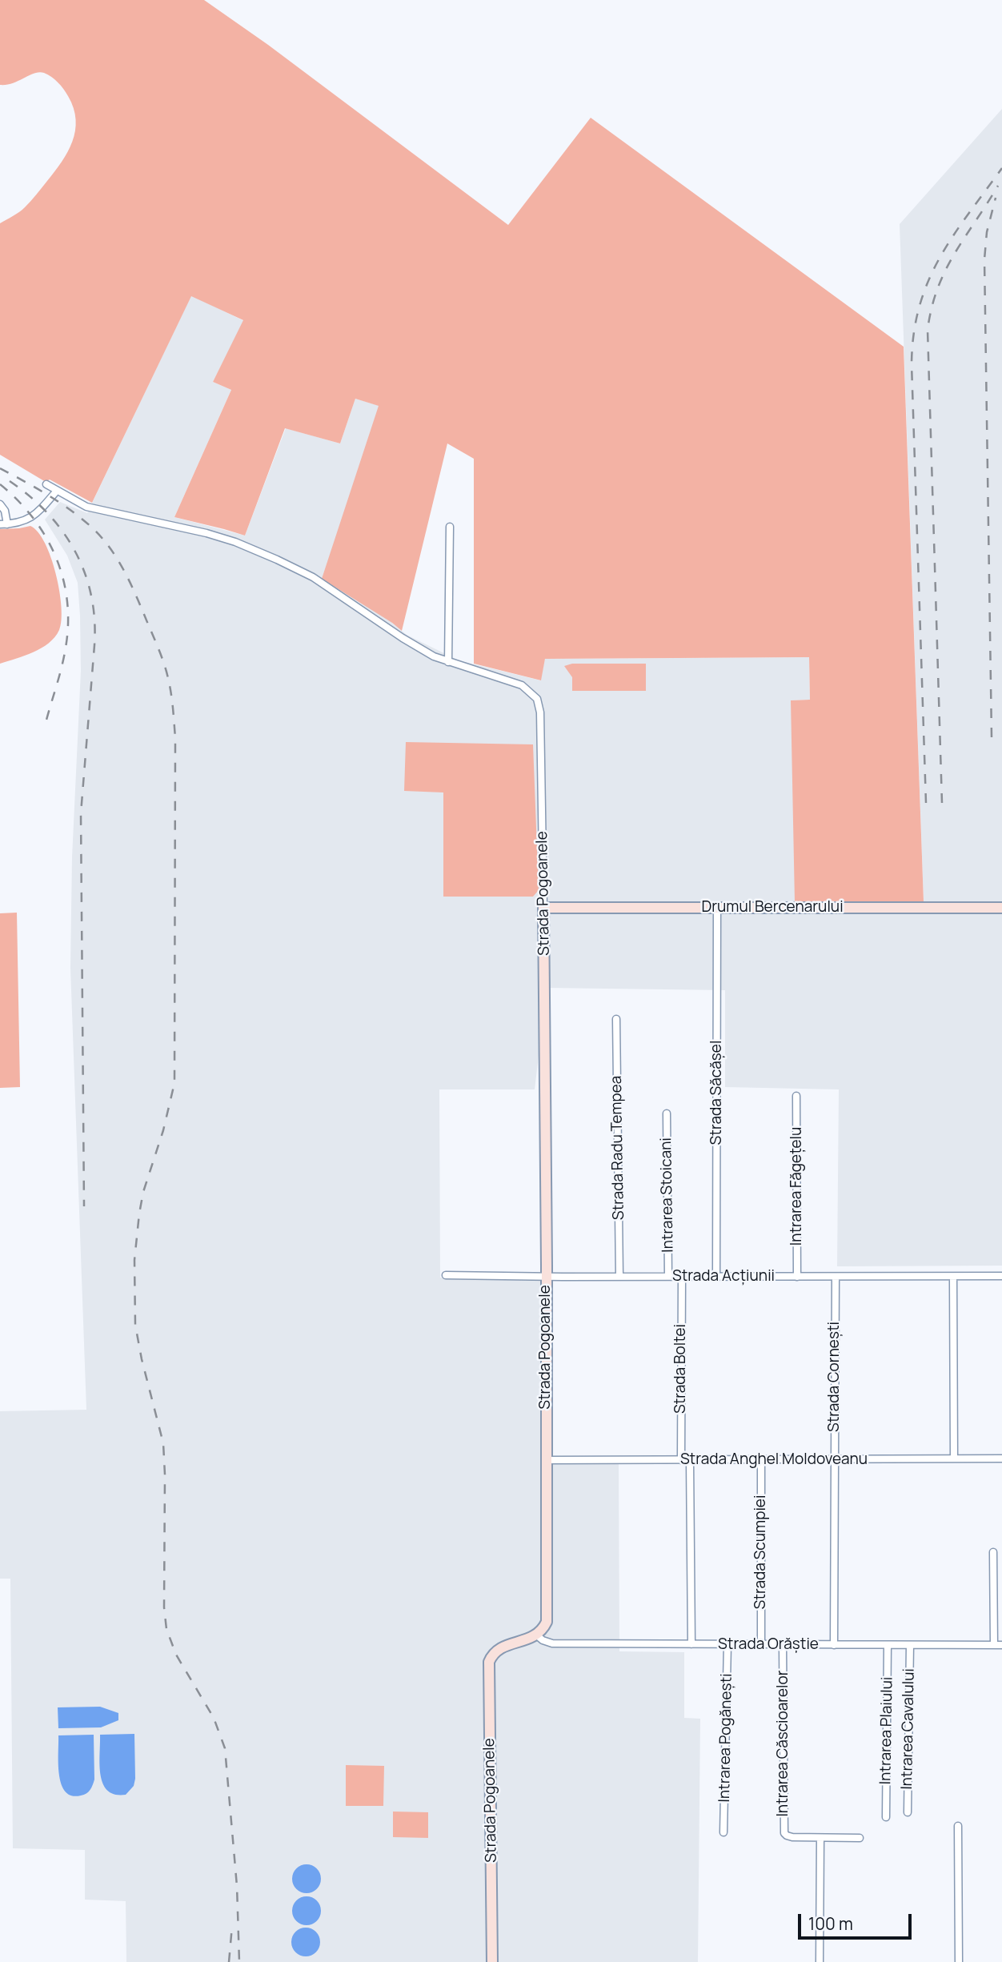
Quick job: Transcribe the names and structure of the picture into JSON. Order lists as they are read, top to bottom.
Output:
{
  "streets": {
    "street": [
      "Strada Pogoanele",
      "Drumul Bercenarului",
      "Strada Săcășel",
      "Strada Radu Tempea",
      "Intrarea Făgețelu",
      "Intrarea Stoicani",
      "Strada Acțiunii",
      "Strada Boltei",
      "Strada Cornești",
      "Strada Anghel Moldoveanu",
      "Strada Scumpiei",
      "Strada Orăștie",
      "Intrarea Cavalului",
      "Intrarea Plaiului",
      "Intrarea Pogănești",
      "Intrarea Căscioarelor"
    ]
  },
  "crossings": [
    ["Strada Pogoanele", "Drumul Bercenarului"],
    ["Strada Pogoanele", "Strada Acțiunii"],
    ["Strada Pogoanele", "Strada Anghel Moldoveanu"],
    ["Strada Pogoanele", "Strada Orăștie"],
    ["Drumul Bercenarului", "Strada Săcășel"],
    ["Strada Săcășel", "Strada Acțiunii"],
    ["Strada Radu Tempea", "Strada Acțiunii"],
    ["Intrarea Făgețelu", "Strada Acțiunii"],
    ["Intrarea Stoicani", "Strada Acțiunii"],
    ["Strada Acțiunii", "Strada Boltei"],
    ["Strada Acțiunii", "Strada Cornești"],
    ["Strada Boltei", "Strada Anghel Moldoveanu"],
    ["Strada Cornești", "Strada Anghel Moldoveanu"],
    ["Strada Cornești", "Strada Orăștie"],
    ["Strada Anghel Moldoveanu", "Strada Scumpiei"],
    ["Strada Scumpiei", "Strada Orăștie"],
    ["Strada Orăștie", "Intrarea Cavalului"],
    ["Strada Orăștie", "Intrarea Plaiului"],
    ["Strada Orăștie", "Intrarea Pogănești"],
    ["Strada Orăștie", "Intrarea Căscioarelor"]
  ],
  "scale_bar": "100 m"
}
